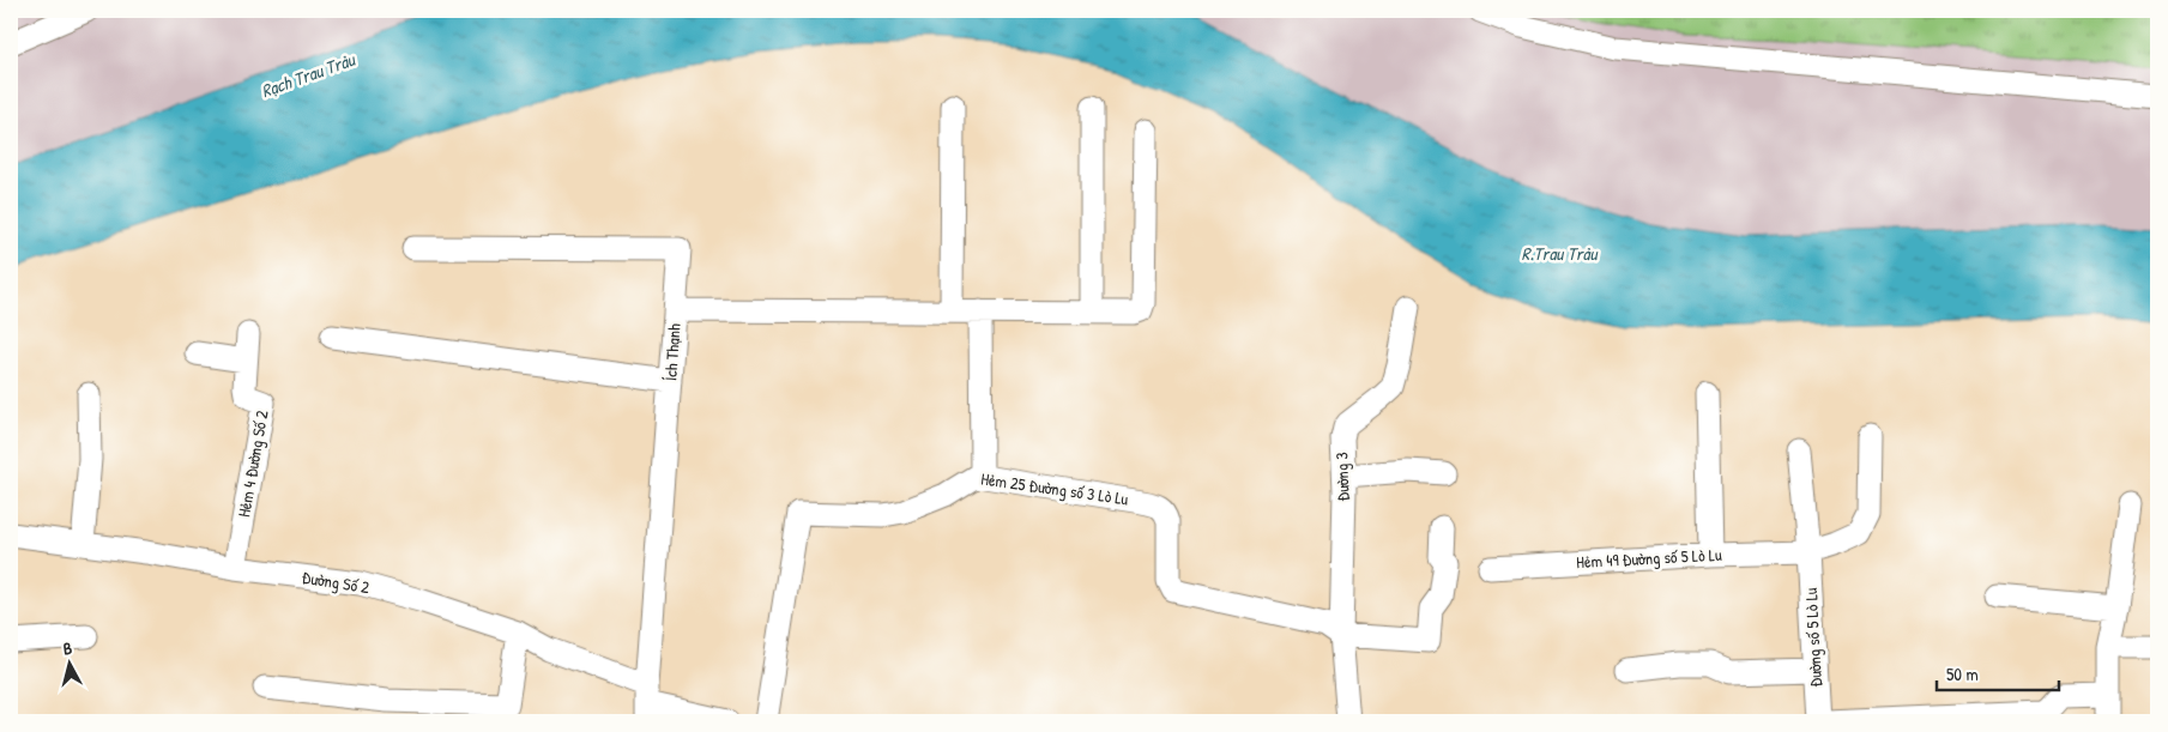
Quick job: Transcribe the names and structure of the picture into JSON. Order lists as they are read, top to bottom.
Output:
{
  "streets": {
    "street": [
      "Ích Thạnh",
      "Hẻm 4 Đường Số 2",
      "Đường 3",
      "Hẻm 25 Đường số 3 Lò Lu",
      "Hẻm 49 Đường số 5 Lò Lu",
      "Đường Số 2",
      "Đường số 5 Lò Lu"
    ]
  },
  "crossings": [
    ["Ích Thạnh", "Đường Số 2"],
    ["Hẻm 4 Đường Số 2", "Đường Số 2"],
    ["Đường 3", "Hẻm 25 Đường số 3 Lò Lu"],
    ["Hẻm 49 Đường số 5 Lò Lu", "Đường số 5 Lò Lu"]
  ],
  "water": ["Rạch Trau Trảu", "R.Trau Trảu"],
  "scale_bar": "50 m",
  "north": "top"
}
